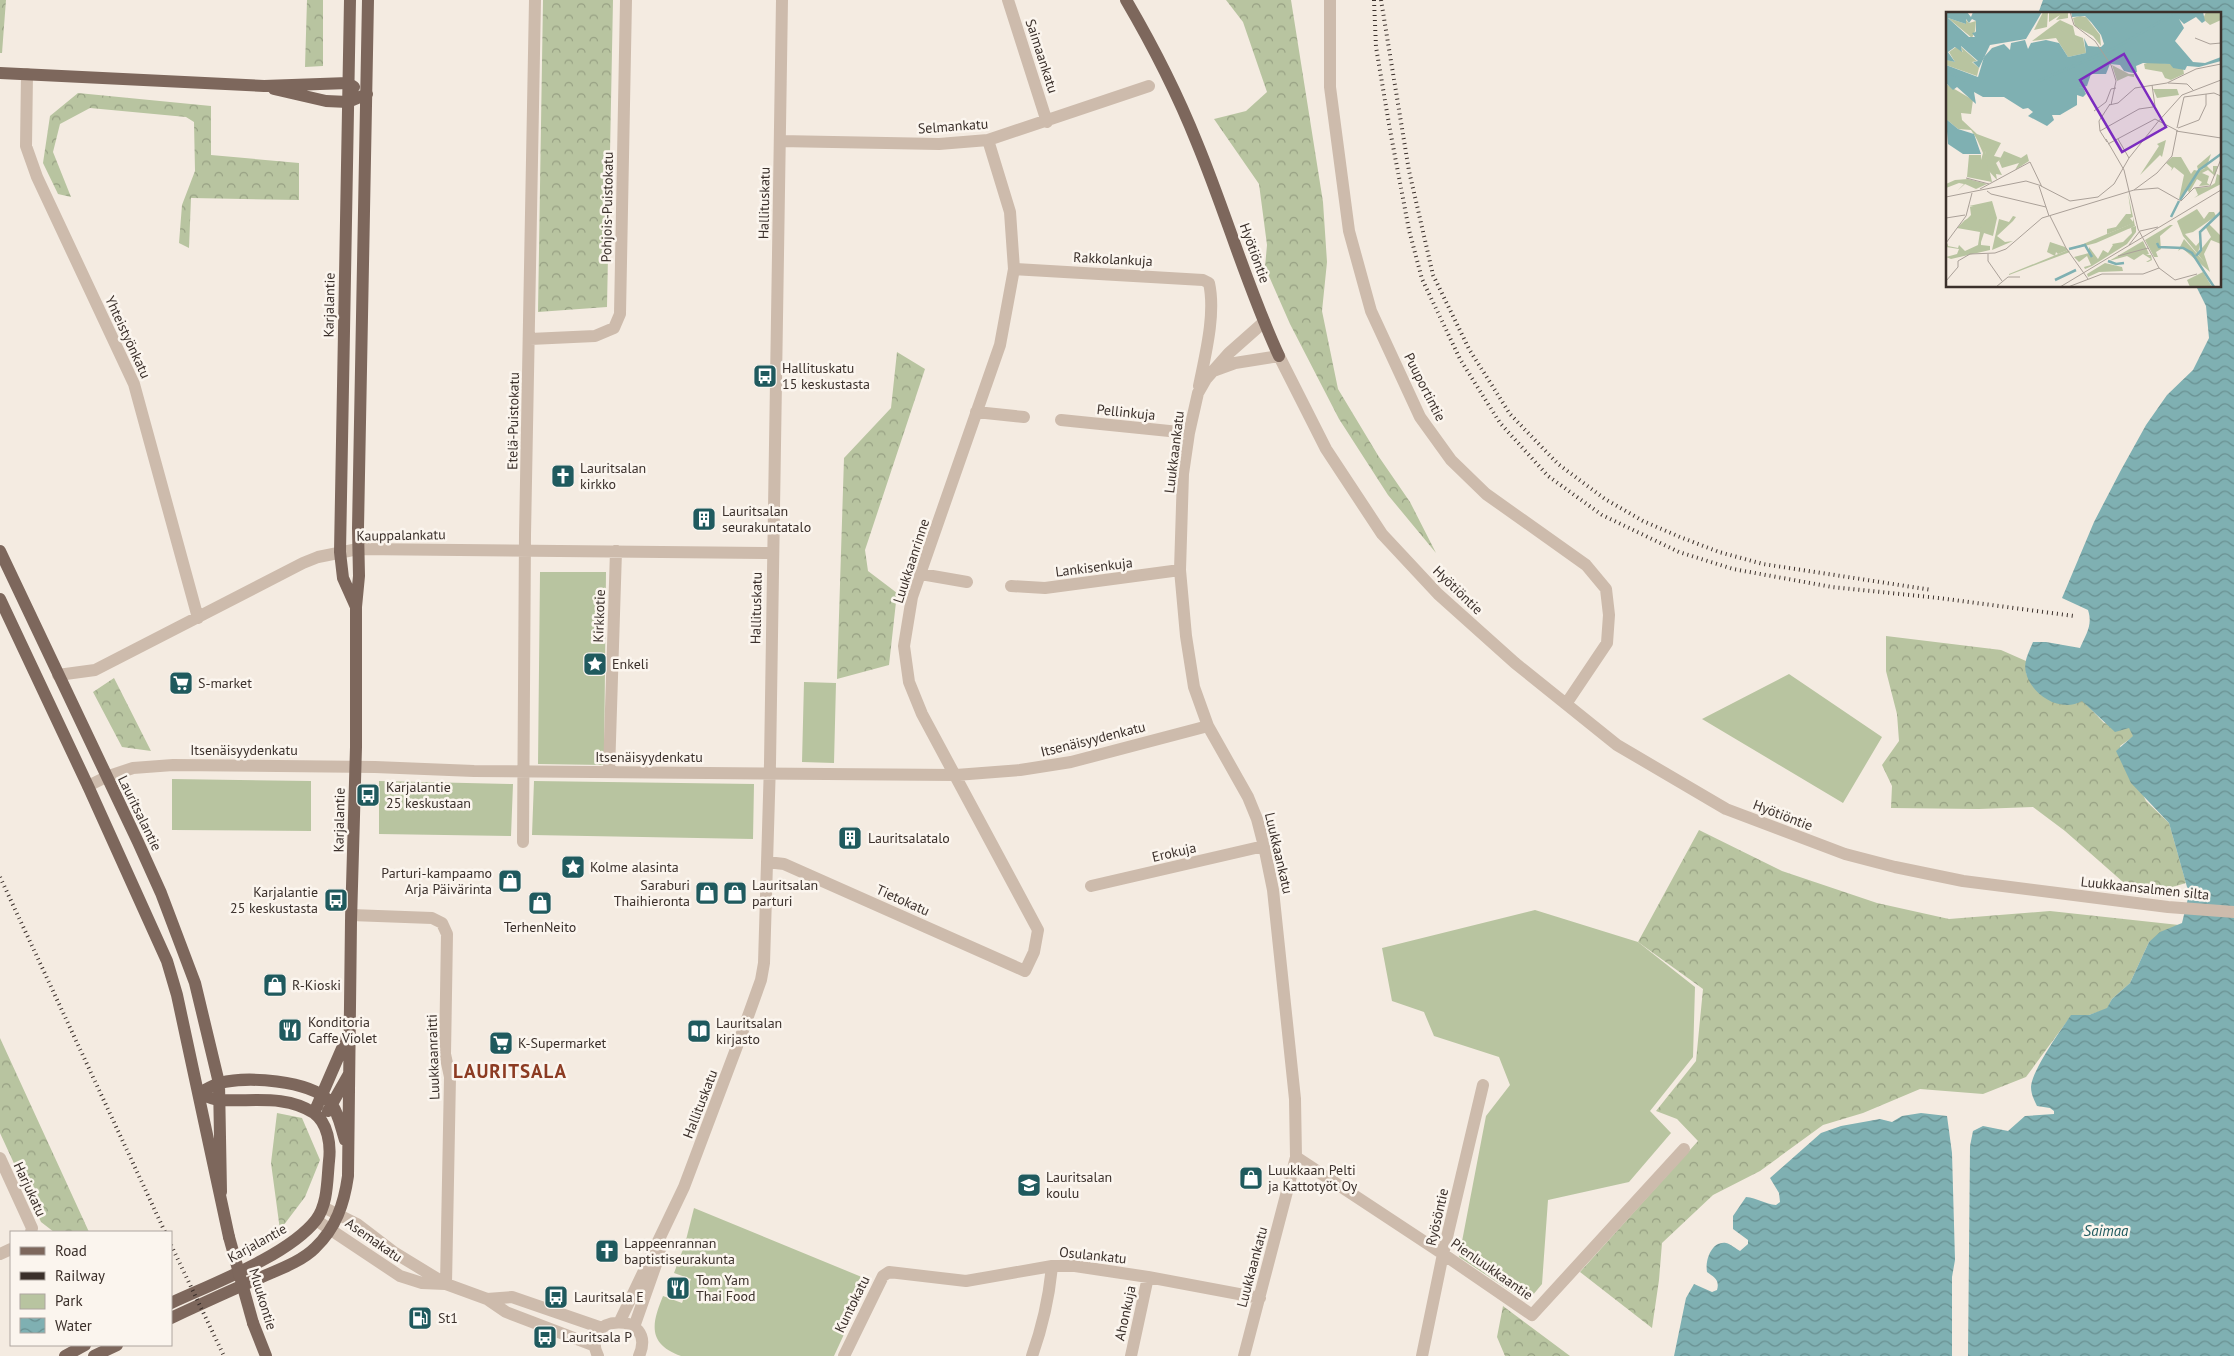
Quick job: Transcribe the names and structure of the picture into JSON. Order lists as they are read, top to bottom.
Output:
{
  "streets": {
    "main road": [
      "Hyötiöntie",
      "Karjalantie",
      "Lauritsalantie",
      "Muukontie"
    ],
    "street": [
      "Saimaankatu",
      "Selmankatu",
      "Hallituskatu",
      "Pohjois-Puistokatu",
      "Rakkolankuja",
      "Yhteistyönkatu",
      "Puuportintie",
      "Pellinkuja",
      "Etelä-Puistokatu",
      "Luukkaankatu",
      "Kauppalankatu",
      "Luukkaanrinne",
      "Lankisenkuja",
      "Kirkkotie",
      "Itsenäisyydenkatu",
      "Erokuja",
      "Luukkaansalmen silta",
      "Tietokatu",
      "Luukkaanraitti",
      "Harjukatu",
      "Ryösöntie",
      "Asemakatu",
      "Osulankatu",
      "Pienluukkaantie",
      "Kuntokatu",
      "Ahonkuja"
    ]
  },
  "crossings": [
    ["Saimaankatu", "Selmankatu"],
    ["Selmankatu", "Hallituskatu"],
    ["Selmankatu", "Luukkaanrinne"],
    ["Hallituskatu", "Kauppalankatu"],
    ["Hallituskatu", "Itsenäisyydenkatu"],
    ["Hallituskatu", "Tietokatu"],
    ["Pohjois-Puistokatu", "Etelä-Puistokatu"],
    ["Hyötiöntie", "Puuportintie"],
    ["Hyötiöntie", "Luukkaankatu"],
    ["Hyötiöntie", "Luukkaansalmen silta"],
    ["Rakkolankuja", "Luukkaankatu"],
    ["Rakkolankuja", "Luukkaanrinne"],
    ["Karjalantie", "Kauppalankatu"],
    ["Karjalantie", "Itsenäisyydenkatu"],
    ["Karjalantie", "Lauritsalantie"],
    ["Karjalantie", "Luukkaanraitti"],
    ["Karjalantie", "Asemakatu"],
    ["Karjalantie", "Muukontie"],
    ["Yhteistyönkatu", "Kauppalankatu"],
    ["Pellinkuja", "Luukkaankatu"],
    ["Etelä-Puistokatu", "Kauppalankatu"],
    ["Etelä-Puistokatu", "Itsenäisyydenkatu"],
    ["Luukkaankatu", "Lankisenkuja"],
    ["Luukkaankatu", "Itsenäisyydenkatu"],
    ["Luukkaankatu", "Erokuja"],
    ["Luukkaankatu", "Osulankatu"],
    ["Luukkaankatu", "Pienluukkaantie"],
    ["Kauppalankatu", "Kirkkotie"],
    ["Kauppalankatu", "Lauritsalantie"],
    ["Luukkaanrinne", "Itsenäisyydenkatu"],
    ["Luukkaanrinne", "Tietokatu"],
    ["Kirkkotie", "Itsenäisyydenkatu"],
    ["Itsenäisyydenkatu", "Lauritsalantie"],
    ["Lauritsalantie", "Muukontie"],
    ["Luukkaanraitti", "Asemakatu"],
    ["Ryösöntie", "Pienluukkaantie"],
    ["Osulankatu", "Kuntokatu"],
    ["Osulankatu", "Ahonkuja"]
  ],
  "districts": ["LAURITSALA"],
  "water": ["Saimaa"],
  "places": {
    "bus stop": [
      "Hallituskatu 15 keskustasta",
      "Karjalantie 25 keskustaan",
      "Karjalantie 25 keskustasta",
      "Lauritsala E",
      "Lauritsala P"
    ],
    "church": ["Lauritsalan kirkko", "Lappeenrannan baptistiseurakunta"],
    "building": ["Lauritsalan seurakuntatalo", "Lauritsalatalo"],
    "place": ["Enkeli", "Kolme alasinta"],
    "supermarket": ["S-market", "K-Supermarket"],
    "shop": [
      "Parturi-kampaamo Arja Päivärinta",
      "Saraburi Thaihieronta",
      "Lauritsalan parturi",
      "TerhenNeito",
      "R-Kioski",
      "Luukkaan Pelti ja Kattotyöt Oy"
    ],
    "restaurant": ["Konditoria Caffe Violet", "Tom Yam Thai Food"],
    "library": ["Lauritsalan kirjasto"],
    "school or university": ["Lauritsalan koulu"],
    "fuel station": ["St1"]
  },
  "legend": [
    "Road",
    "Railway",
    "Park",
    "Water"
  ]
}
